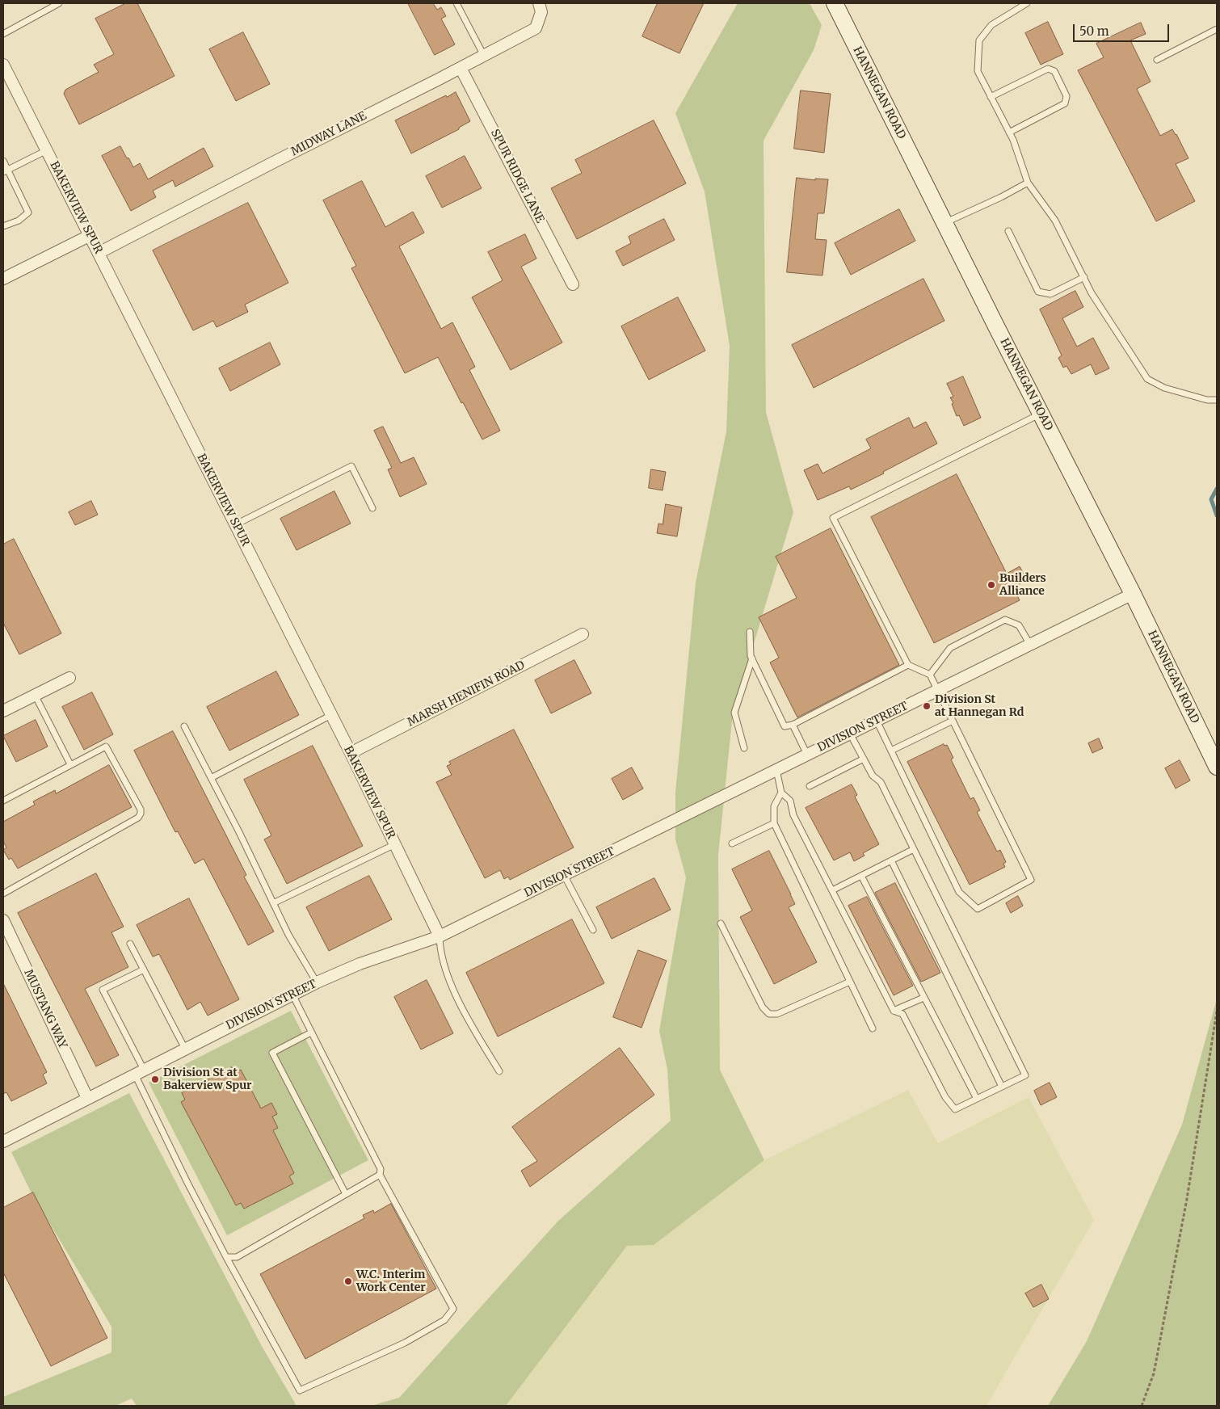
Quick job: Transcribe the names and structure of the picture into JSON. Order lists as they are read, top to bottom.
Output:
{
  "streets": {
    "main road": ["HANNEGAN ROAD"],
    "street": [
      "MIDWAY LANE",
      "SPUR RIDGE LANE",
      "BAKERVIEW SPUR",
      "MARSH HENIFIN ROAD",
      "DIVISION STREET",
      "MUSTANG WAY"
    ]
  },
  "crossings": [
    ["HANNEGAN ROAD", "DIVISION STREET"],
    ["MIDWAY LANE", "SPUR RIDGE LANE"],
    ["MIDWAY LANE", "BAKERVIEW SPUR"],
    ["BAKERVIEW SPUR", "MARSH HENIFIN ROAD"],
    ["BAKERVIEW SPUR", "DIVISION STREET"],
    ["DIVISION STREET", "MUSTANG WAY"]
  ],
  "places": [
    "Builders Alliance",
    "Division St at Hannegan Rd",
    "Division St at Bakerview Spur",
    "W.C. Interim Work Center"
  ],
  "scale_bar": "50 m"
}
